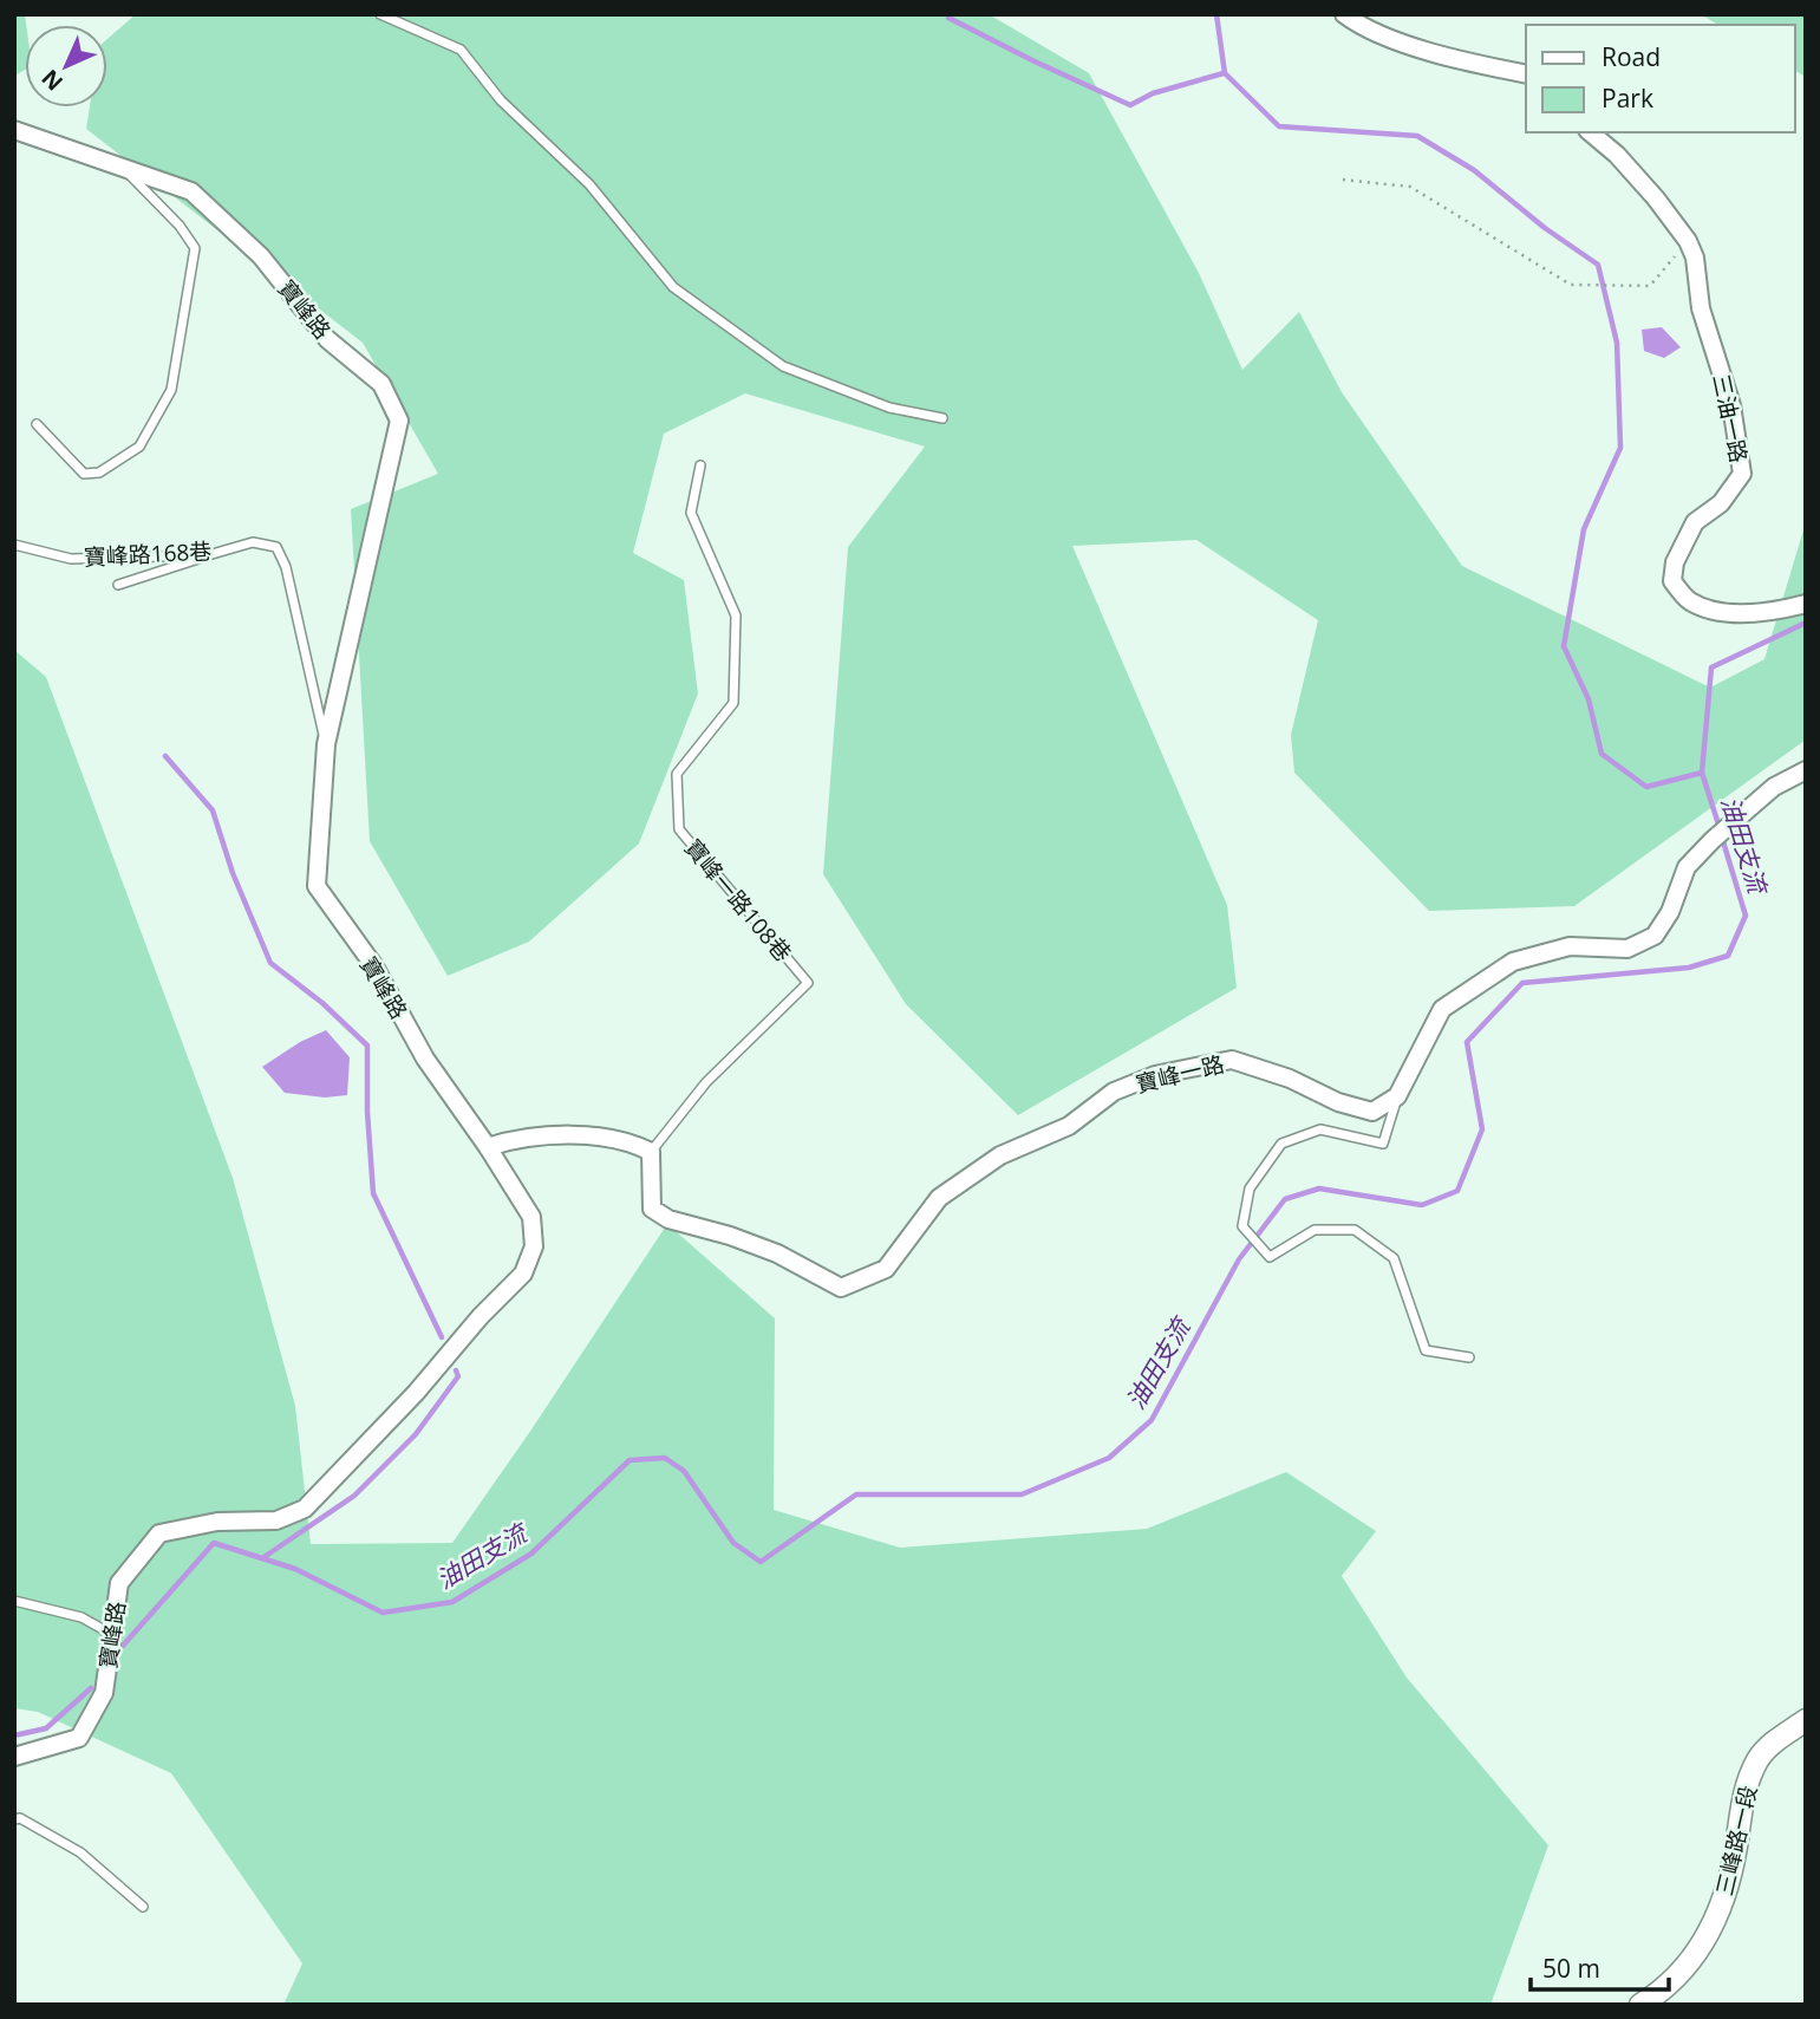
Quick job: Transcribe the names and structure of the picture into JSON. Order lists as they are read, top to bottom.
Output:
{
  "streets": {
    "street": [
      "寶峰路",
      "三油一路",
      "寶峰一路",
      "三峰路一段"
    ],
    "lane": ["寶峰路168巷", "寶峰一路108巷"]
  },
  "crossings": [
    ["寶峰路", "寶峰路168巷"],
    ["寶峰一路108巷", "寶峰一路"]
  ],
  "water": ["油田支流"],
  "legend": ["Road", "Park"],
  "scale_bar": "50 m",
  "north": "bottom left"
}
